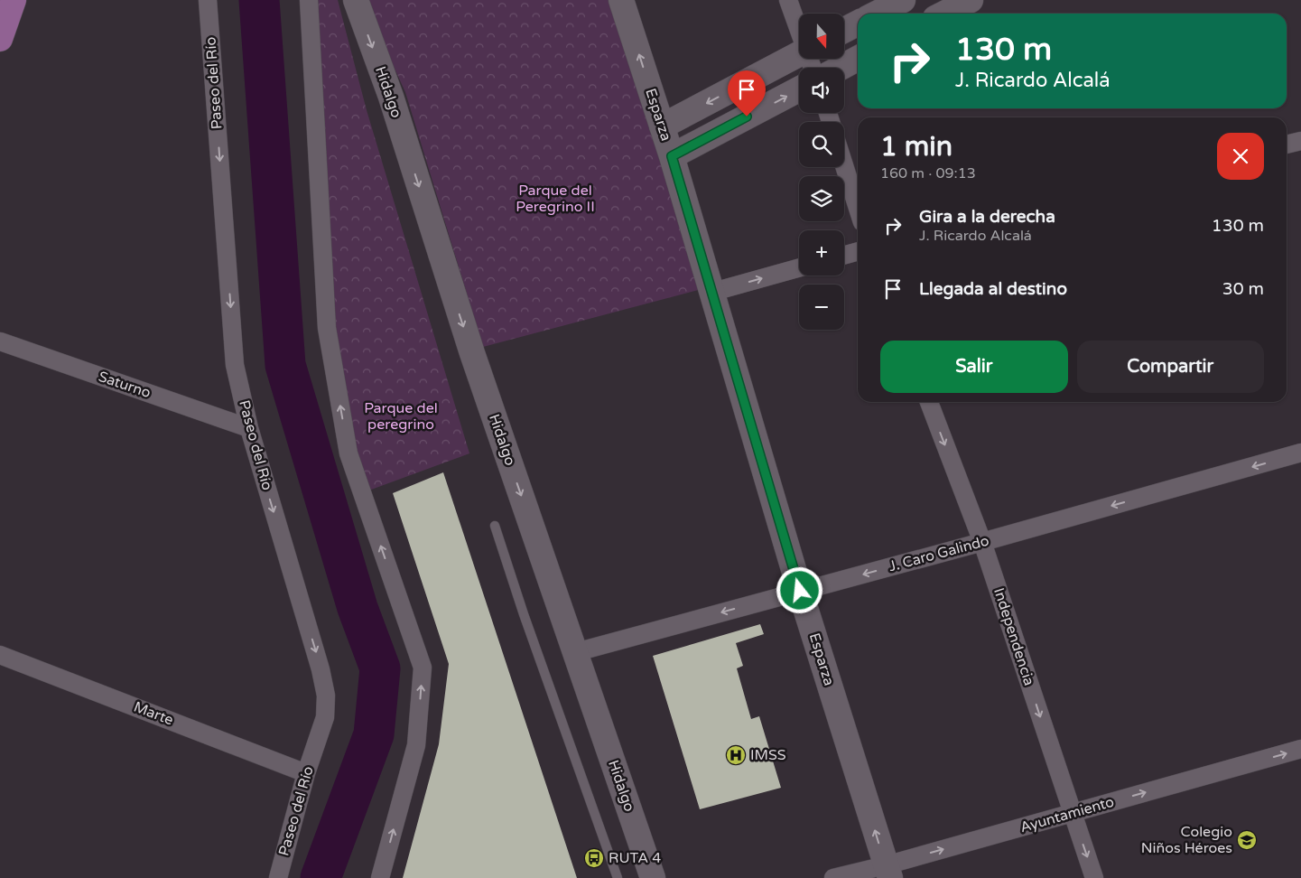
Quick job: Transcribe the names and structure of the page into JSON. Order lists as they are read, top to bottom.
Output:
{
  "streets": {
    "street": [
      "Paseo del Río",
      "Hidalgo",
      "Esparza",
      "Saturno",
      "J. Caro Galindo",
      "Independencia",
      "Marte",
      "Ayuntamiento"
    ]
  },
  "crossings": [
    ["Paseo del Río", "Saturno"],
    ["Paseo del Río", "Marte"],
    ["Hidalgo", "J. Caro Galindo"],
    ["Esparza", "J. Caro Galindo"],
    ["Esparza", "Ayuntamiento"],
    ["J. Caro Galindo", "Independencia"],
    ["Independencia", "Ayuntamiento"]
  ],
  "one_way": [
    "Esparza",
    "J. Caro Galindo",
    "Independencia",
    "Ayuntamiento"
  ],
  "parks": ["Parque del Peregrino II", "Parque del peregrino"],
  "places": {
    "hospital": ["IMSS"],
    "school or university": ["Colegio Niños Héroes"],
    "bus stop": ["RUTA 4"]
  },
  "north": "bottom",
  "page": {
    "map_buttons": ["+", "−"],
    "turn": ["130 m", "J. Ricardo Alcalá"],
    "heading": ["1 min", "160 m · 09:13"],
    "list": [
      {
        "name": "Gira a la derecha",
        "note": "J. Ricardo Alcalá",
        "value": "130 m"
      },
      {
        "name": "Llegada al destino",
        "value": "30 m"
      }
    ],
    "buttons": ["Salir", "Compartir"]
  }
}
